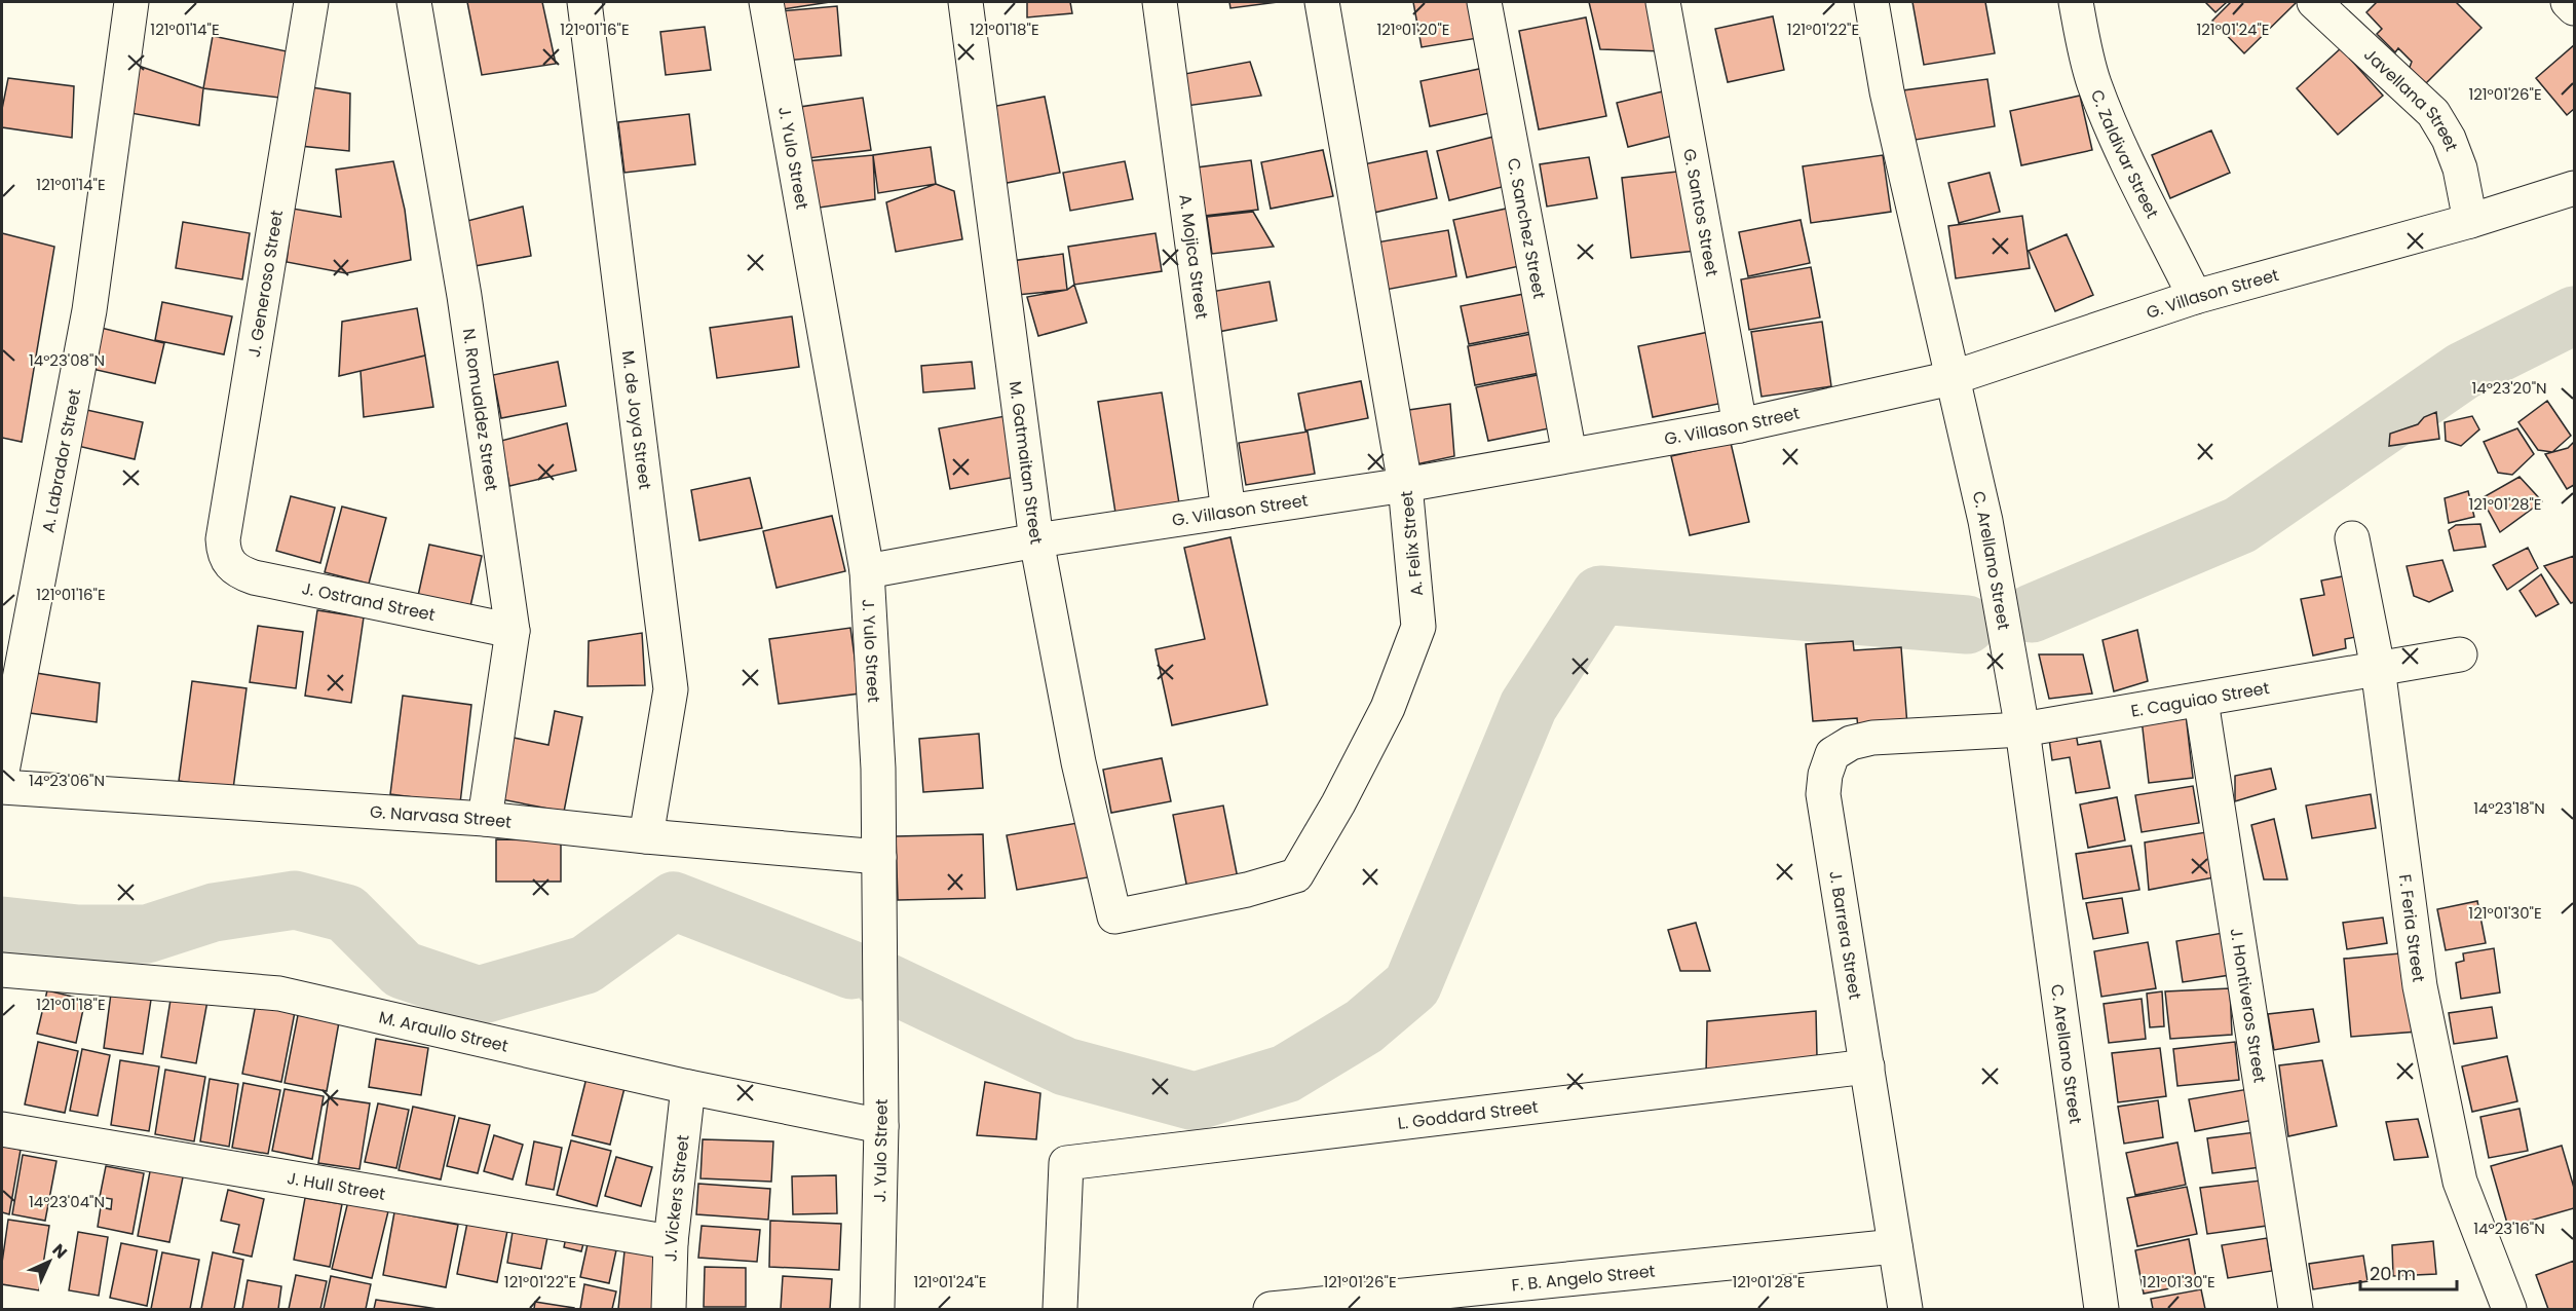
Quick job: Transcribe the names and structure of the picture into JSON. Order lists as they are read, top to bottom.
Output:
{
  "streets": {
    "street": [
      "Javellana Street",
      "C. Zaldivar Street",
      "J. Yulo Street",
      "G. Santos Street",
      "C. Sanchez Street",
      "A. Mojica Street",
      "J. Generoso Street",
      "G. Villason Street",
      "N. Romualdez Street",
      "M. de Joya Street",
      "A. Labrador Street",
      "M. Gatmaitan Street",
      "A. Felix Street",
      "C. Arellano Street",
      "J. Ostrand Street",
      "E. Caguiao Street",
      "G. Narvasa Street",
      "F. Feria Street",
      "J. Barrera Street",
      "J. Hontiveros Street",
      "M. Araullo Street",
      "L. Goddard Street",
      "J. Hull Street",
      "J. Vickers Street",
      "F. B. Angelo Street"
    ]
  },
  "crossings": [
    ["Javellana Street", "G. Villason Street"],
    ["C. Zaldivar Street", "G. Villason Street"],
    ["J. Yulo Street", "G. Villason Street"],
    ["J. Yulo Street", "G. Narvasa Street"],
    ["J. Yulo Street", "M. Araullo Street"],
    ["G. Santos Street", "G. Villason Street"],
    ["C. Sanchez Street", "G. Villason Street"],
    ["A. Mojica Street", "G. Villason Street"],
    ["J. Generoso Street", "J. Ostrand Street"],
    ["G. Villason Street", "M. Gatmaitan Street"],
    ["G. Villason Street", "A. Felix Street"],
    ["G. Villason Street", "C. Arellano Street"],
    ["N. Romualdez Street", "J. Ostrand Street"],
    ["N. Romualdez Street", "G. Narvasa Street"],
    ["M. de Joya Street", "G. Narvasa Street"],
    ["M. Gatmaitan Street", "A. Felix Street"],
    ["C. Arellano Street", "E. Caguiao Street"],
    ["C. Arellano Street", "J. Barrera Street"],
    ["E. Caguiao Street", "F. Feria Street"],
    ["E. Caguiao Street", "J. Barrera Street"],
    ["E. Caguiao Street", "J. Hontiveros Street"],
    ["J. Barrera Street", "L. Goddard Street"],
    ["J. Barrera Street", "F. B. Angelo Street"],
    ["M. Araullo Street", "J. Vickers Street"],
    ["J. Hull Street", "J. Vickers Street"]
  ],
  "scale_bar": "20 m",
  "north": "top right",
  "coordinates": [
    "121°01'14\"E",
    "121°01'16\"E",
    "121°01'18\"E",
    "121°01'20\"E",
    "121°01'22\"E",
    "121°01'24\"E",
    "121°01'26\"E",
    "14°23'08\"N",
    "14°23'20\"N",
    "121°01'28\"E",
    "14°23'06\"N",
    "14°23'18\"N",
    "121°01'30\"E",
    "14°23'04\"N",
    "14°23'16\"N"
  ]
}
